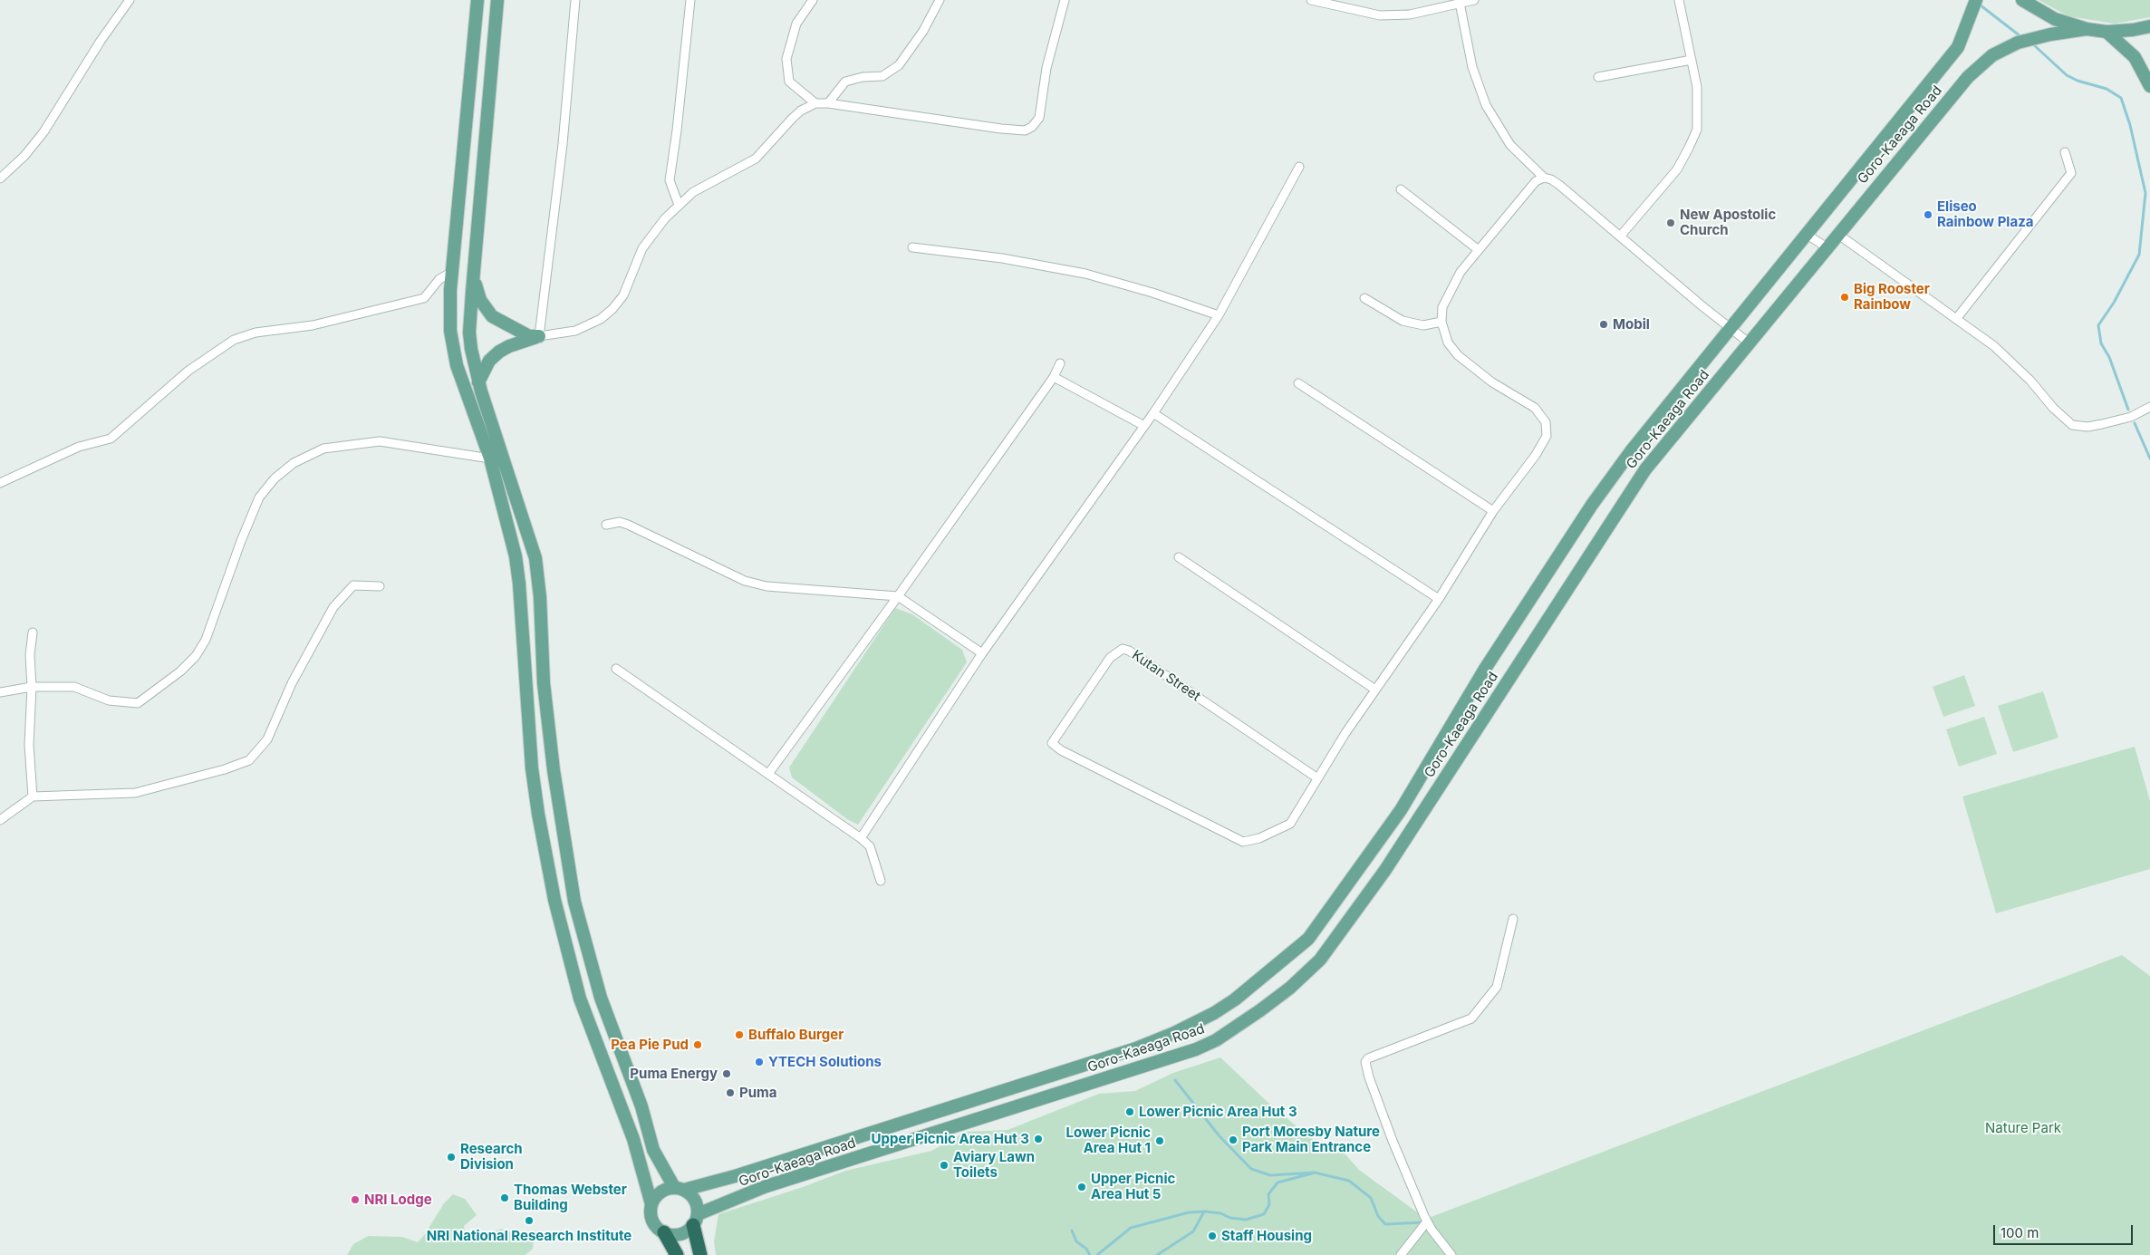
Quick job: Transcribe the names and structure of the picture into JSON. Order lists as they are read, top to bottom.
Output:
{
  "streets": {
    "main road": ["Goro-Kaeaga Road"],
    "street": ["Kutan Street"]
  },
  "parks": ["Nature Park"],
  "places": [
    "Eliseo Rainbow Plaza",
    "New Apostolic Church",
    "Big Rooster Rainbow",
    "Mobil",
    "Buffalo Burger",
    "Pea Pie Pud",
    "YTECH Solutions",
    "Puma Energy",
    "Puma",
    "Lower Picnic Area Hut 3",
    "Upper Picnic Area Hut 3",
    "Port Moresby Nature Park Main Entrance",
    "Lower Picnic Area Hut 1",
    "Research Division",
    "Aviary Lawn Toilets",
    "Upper Picnic Area Hut 5",
    "Thomas Webster Building",
    "NRI Lodge",
    "NRI National Research Institute",
    "Staff Housing"
  ],
  "scale_bar": "100 m"
}
